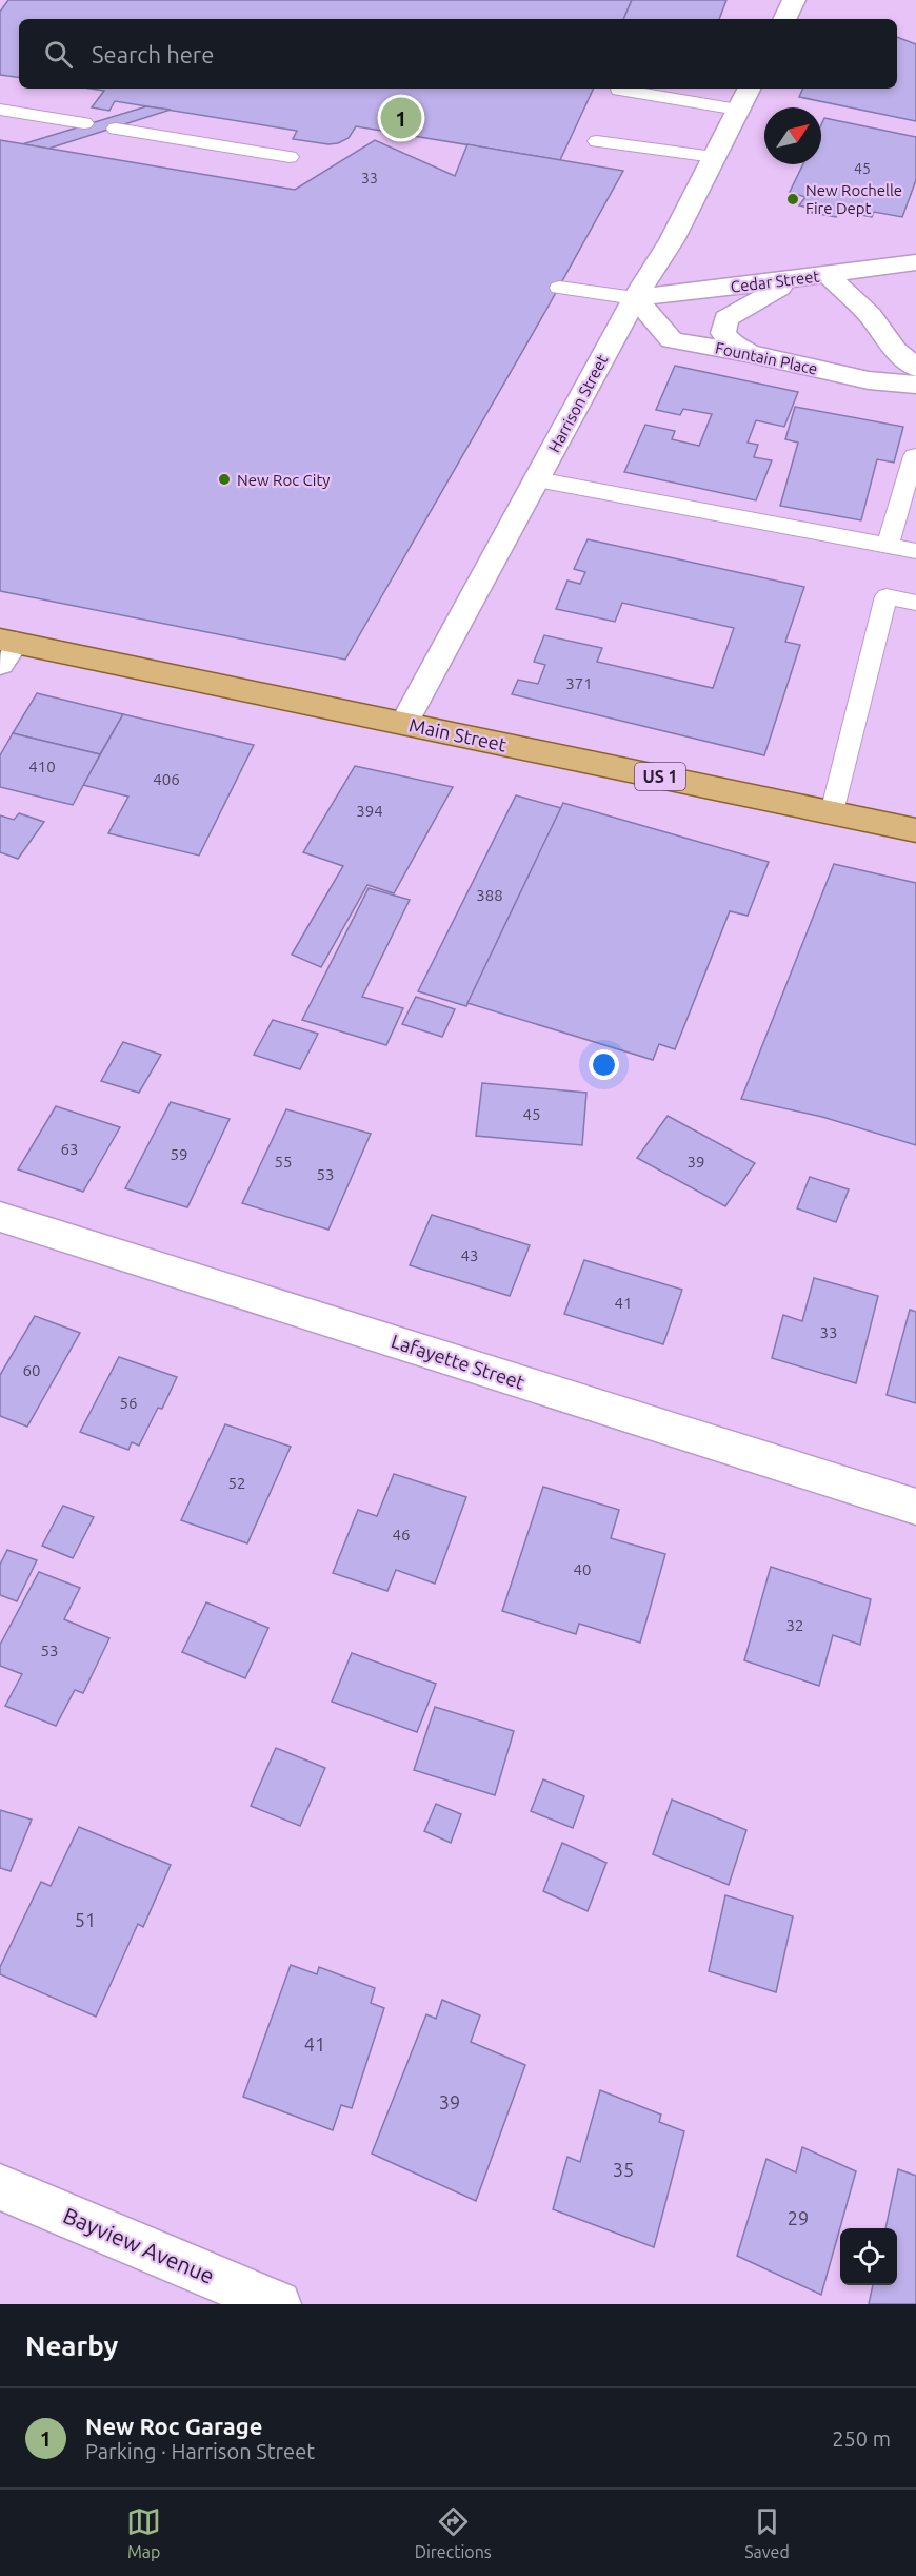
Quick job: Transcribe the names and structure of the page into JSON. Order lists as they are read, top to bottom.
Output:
{
  "streets": {
    "main road": ["Main Street", "US 1"],
    "street": [
      "Cedar Street",
      "Fountain Place",
      "Harrison Street",
      "Lafayette Street",
      "Bayview Avenue"
    ]
  },
  "crossings": [
    ["Cedar Street", "Fountain Place"],
    ["Cedar Street", "Harrison Street"],
    ["Fountain Place", "Harrison Street"],
    ["Harrison Street", "Main Street"]
  ],
  "places": ["New Rochelle Fire Dept", "New Roc City"],
  "house_numbers": [
    "45",
    "33",
    "371",
    "410",
    "406",
    "394",
    "388",
    "45",
    "63",
    "59",
    "55",
    "39",
    "53",
    "43",
    "41",
    "33",
    "60",
    "56",
    "52",
    "46",
    "40",
    "32",
    "53",
    "51",
    "41",
    "39",
    "35",
    "29"
  ],
  "north": "top right",
  "page": {
    "search": "Search here",
    "pins": "1",
    "heading": "Nearby",
    "list": [
      {
        "mark": "1",
        "name": "New Roc Garage",
        "note": "Parking · Harrison Street",
        "value": "250 m"
      }
    ],
    "nav": ["Map", "Directions", "Saved"]
  }
}
